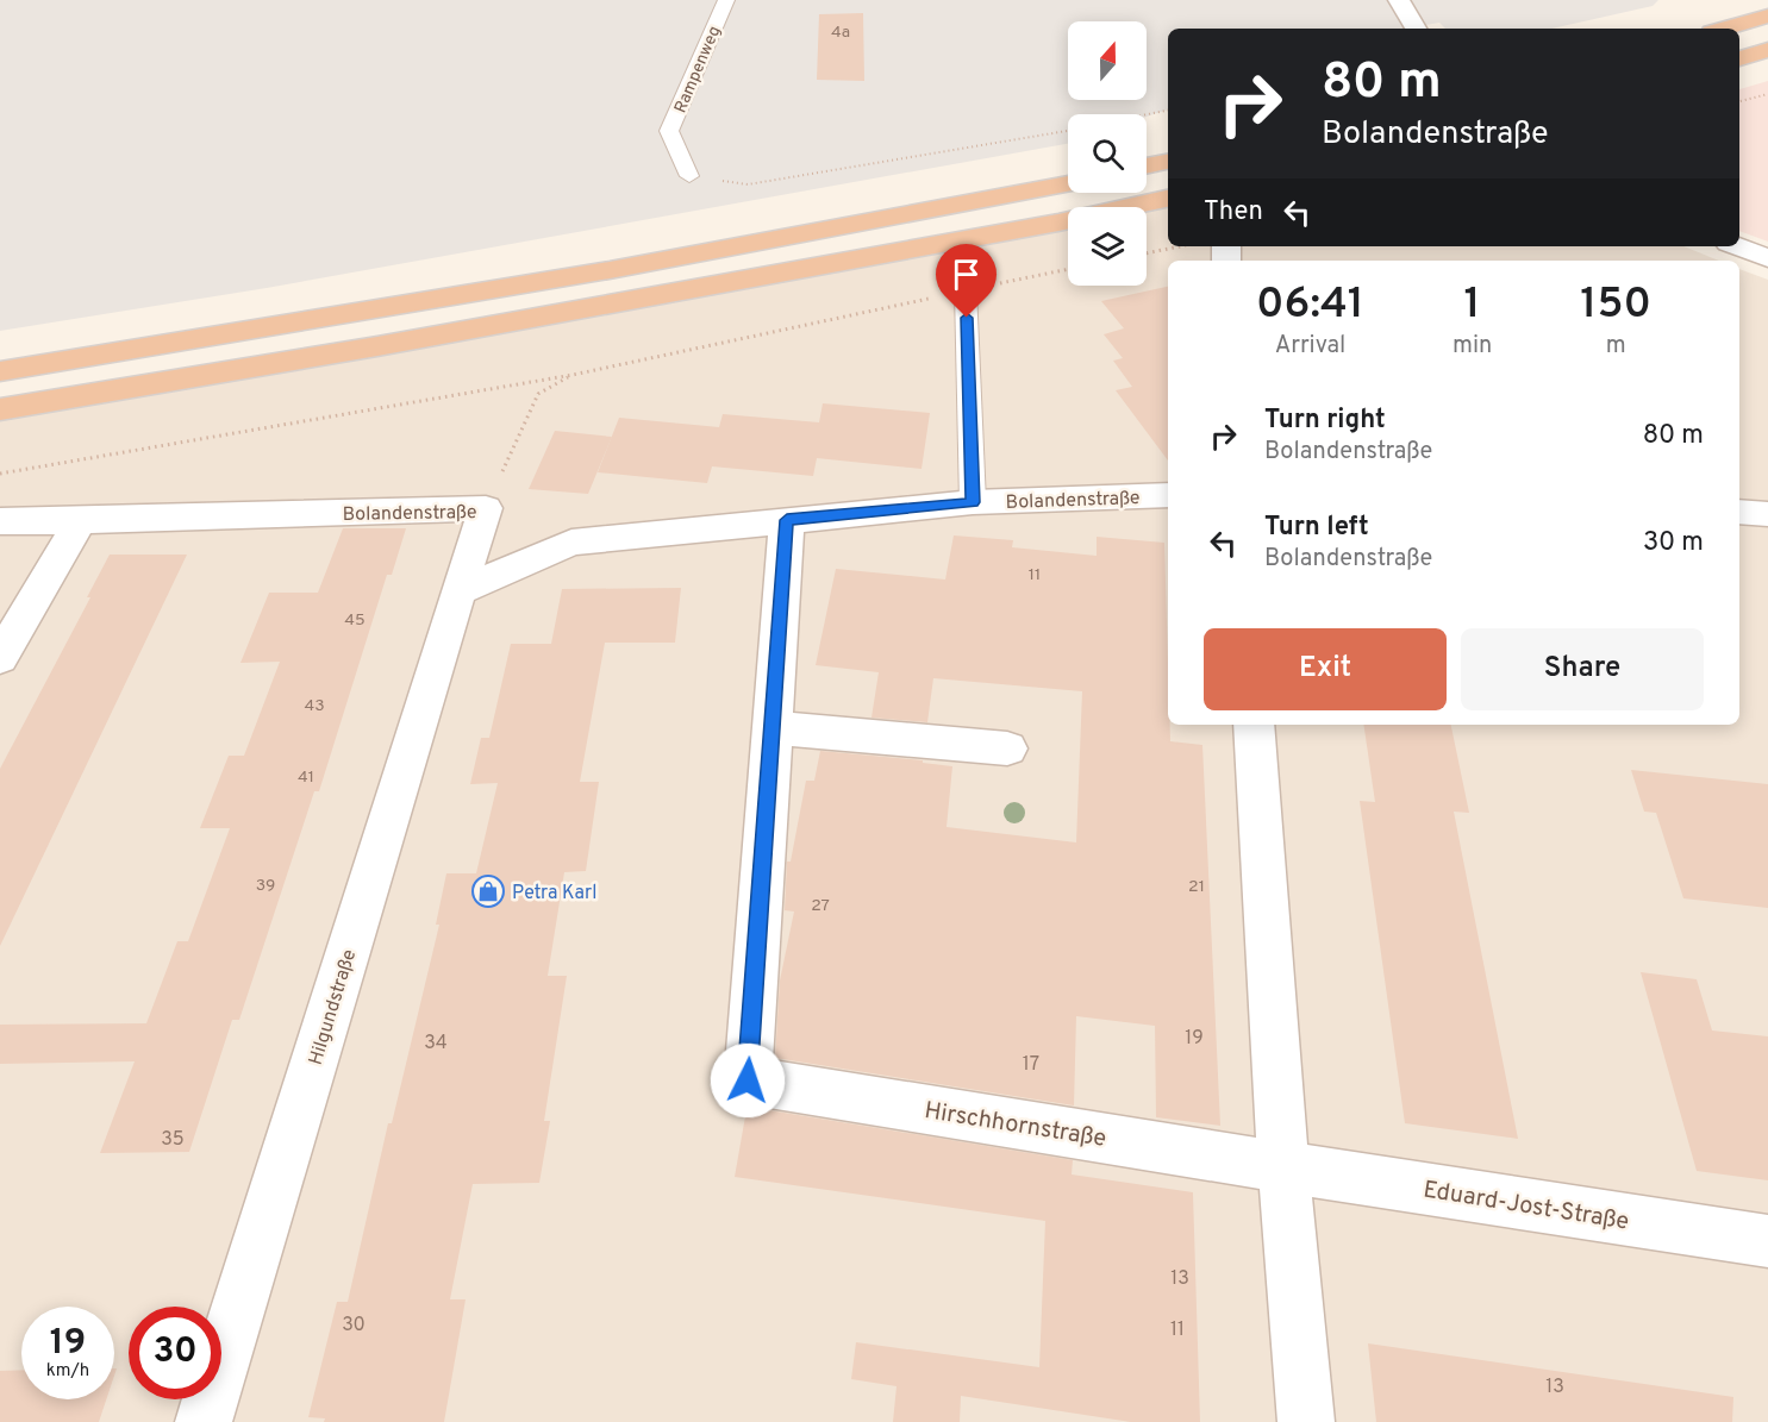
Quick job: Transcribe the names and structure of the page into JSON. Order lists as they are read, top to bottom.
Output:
{
  "streets": {
    "street": [
      "Bolandenstraße",
      "Hilgundstraße",
      "Hirschhornstraße",
      "Eduard-Jost-Straße"
    ],
    "lane": ["Rampenweg"]
  },
  "crossings": [
    ["Bolandenstraße", "Hilgundstraße"],
    ["Hirschhornstraße", "Eduard-Jost-Straße"]
  ],
  "places": {
    "shop": ["Petra Karl"]
  },
  "house_numbers": [
    "4a",
    "11",
    "45",
    "43",
    "41",
    "39",
    "21",
    "27",
    "19",
    "34",
    "17",
    "35",
    "13",
    "30",
    "11",
    "13"
  ],
  "north": "top",
  "page": {
    "turn": ["80 m", "Bolandenstraße"],
    "then": "Then",
    "eta": [
      "06:41",
      "Arrival",
      "1",
      "min",
      "150",
      "m"
    ],
    "list": [
      {
        "name": "Turn right",
        "note": "Bolandenstraße",
        "value": "80 m"
      },
      {
        "name": "Turn left",
        "note": "Bolandenstraße",
        "value": "30 m"
      }
    ],
    "buttons": ["Exit", "Share"],
    "speed": "19 km/h",
    "limit": "30"
  }
}
